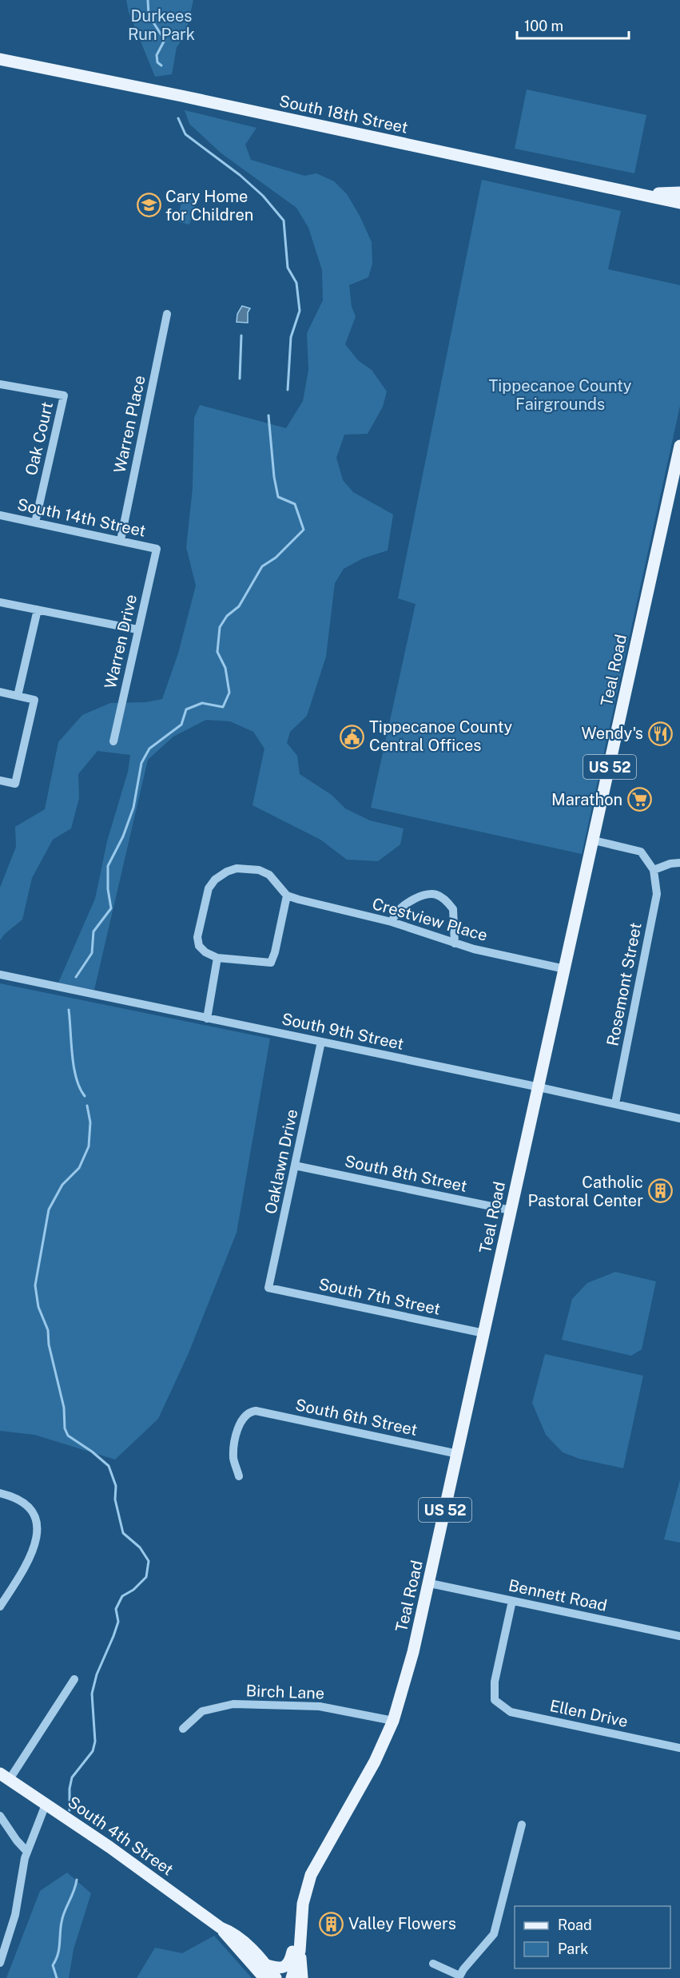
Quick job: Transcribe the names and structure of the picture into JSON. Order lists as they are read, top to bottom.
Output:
{
  "streets": {
    "main road": [
      "South 18th Street",
      "Teal Road",
      "US 52",
      "South 4th Street"
    ],
    "street": [
      "Warren Place",
      "Oak Court",
      "South 14th Street",
      "Warren Drive",
      "Crestview Place",
      "Rosemont Street",
      "South 9th Street",
      "Oaklawn Drive",
      "South 8th Street",
      "South 7th Street",
      "South 6th Street",
      "Bennett Road",
      "Birch Lane",
      "Ellen Drive"
    ]
  },
  "crossings": [
    ["Warren Place", "South 14th Street"],
    ["Oak Court", "South 14th Street"],
    ["South 14th Street", "Warren Drive"],
    ["Teal Road", "US 52"],
    ["Teal Road", "Crestview Place"],
    ["Teal Road", "South 9th Street"],
    ["Teal Road", "South 8th Street"],
    ["Teal Road", "South 7th Street"],
    ["Teal Road", "South 6th Street"],
    ["Teal Road", "Bennett Road"],
    ["Teal Road", "Birch Lane"],
    ["Rosemont Street", "South 9th Street"],
    ["South 9th Street", "Oaklawn Drive"],
    ["Oaklawn Drive", "South 8th Street"],
    ["Oaklawn Drive", "South 7th Street"],
    ["Bennett Road", "Ellen Drive"]
  ],
  "parks": ["Durkees Run Park", "Tippecanoe County Fairgrounds"],
  "places": {
    "school or university": ["Cary Home for Children"],
    "restaurant": ["Wendy's"],
    "public building": ["Tippecanoe County Central Offices"],
    "supermarket": ["Marathon"],
    "building": ["Catholic Pastoral Center", "Valley Flowers"]
  },
  "legend": ["Road", "Park"],
  "scale_bar": "100 m"
}
